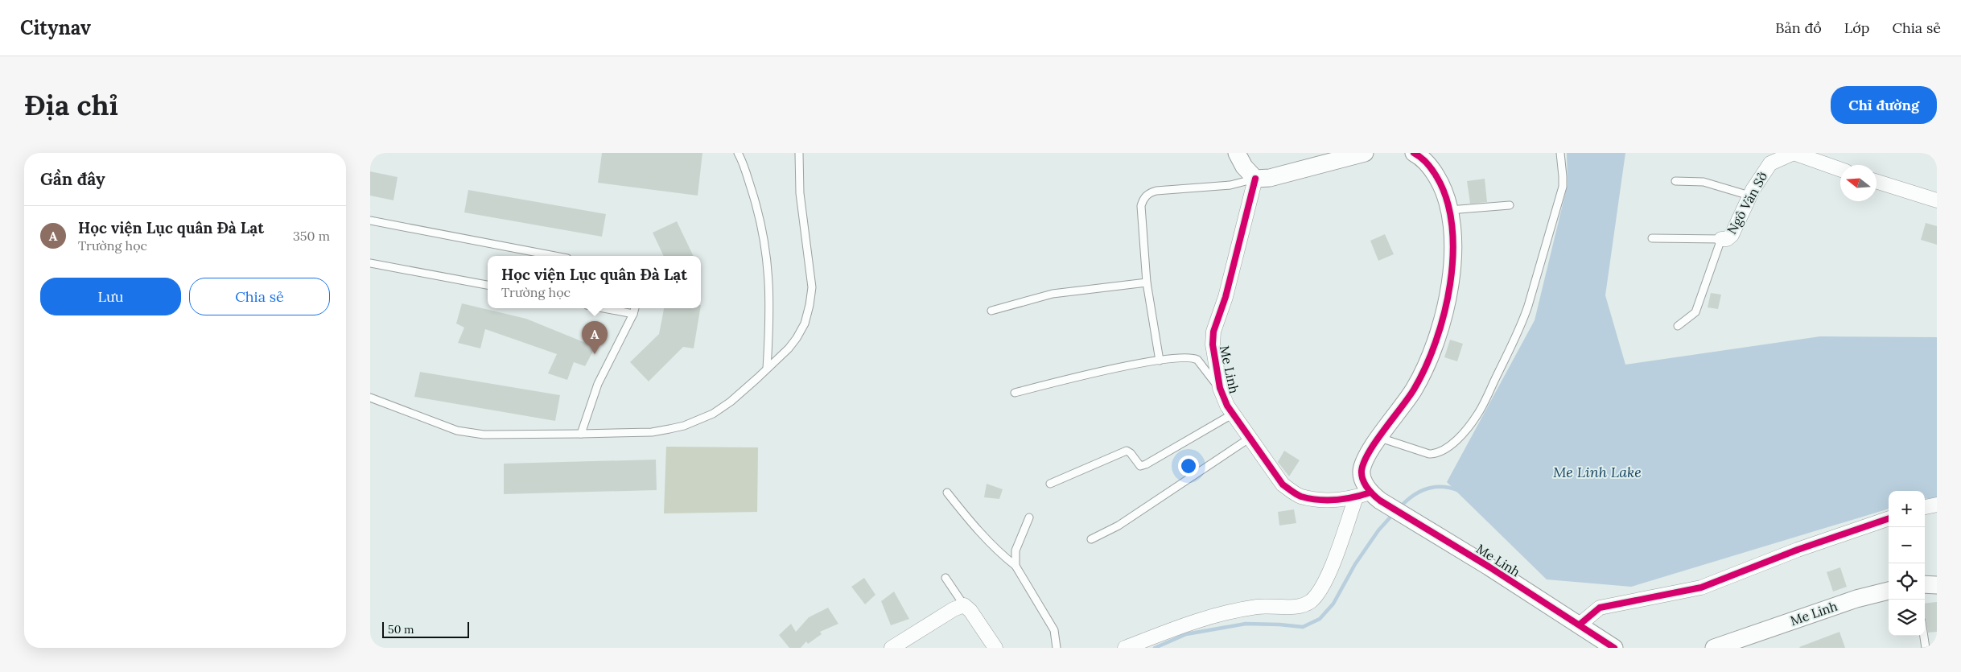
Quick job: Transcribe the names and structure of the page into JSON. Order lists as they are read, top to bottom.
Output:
{
  "streets": {
    "street": ["Ngô Văn Sở", "Me Linh"]
  },
  "water": ["Me Linh Lake"],
  "scale_bar": "50 m",
  "north": "left",
  "page": {
    "header": "Citynav",
    "nav": ["Bản đồ", "Lớp", "Chia sẻ"],
    "buttons": [
      "Chỉ đường",
      ["Lưu", "Chia sẻ"]
    ],
    "title": "Địa chỉ",
    "heading": "Gần đây",
    "list": [
      {
        "mark": "A",
        "name": "Học viện Lục quân Đà Lạt",
        "note": "Trường học",
        "value": "350 m"
      }
    ],
    "popup": ["Học viện Lục quân Đà Lạt", "Trường học"],
    "pins": "A",
    "map_buttons": ["+", "−"],
    "scale": "50 m"
  }
}
